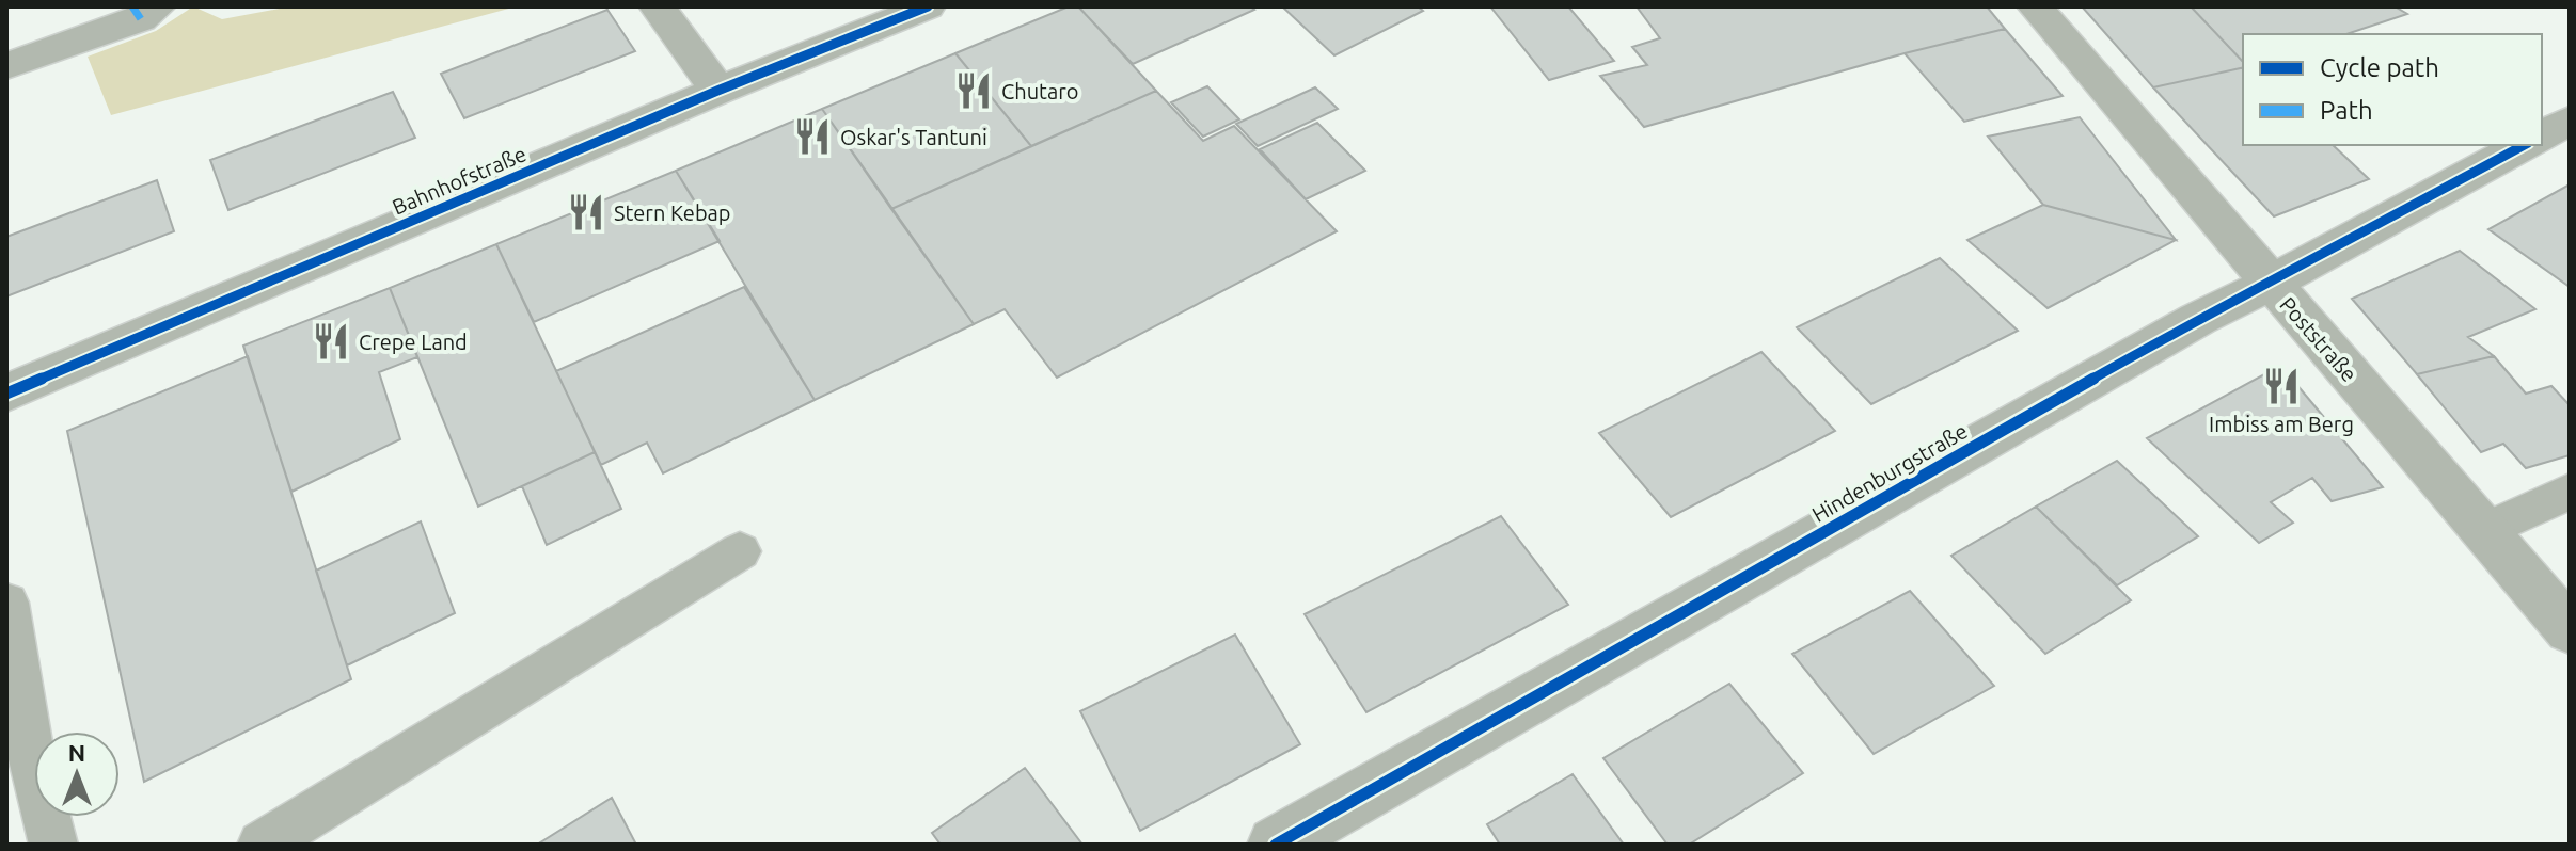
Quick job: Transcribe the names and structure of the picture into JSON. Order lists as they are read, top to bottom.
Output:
{
  "streets": {
    "street": ["Bahnhofstraße", "Poststraße", "Hindenburgstraße"]
  },
  "crossings": [
    ["Poststraße", "Hindenburgstraße"]
  ],
  "places": {
    "restaurant": [
      "Chutaro",
      "Oskar's Tantuni",
      "Stern Kebap",
      "Crepe Land",
      "Imbiss am Berg"
    ]
  },
  "legend": ["Cycle path", "Path"],
  "north": "top"
}
